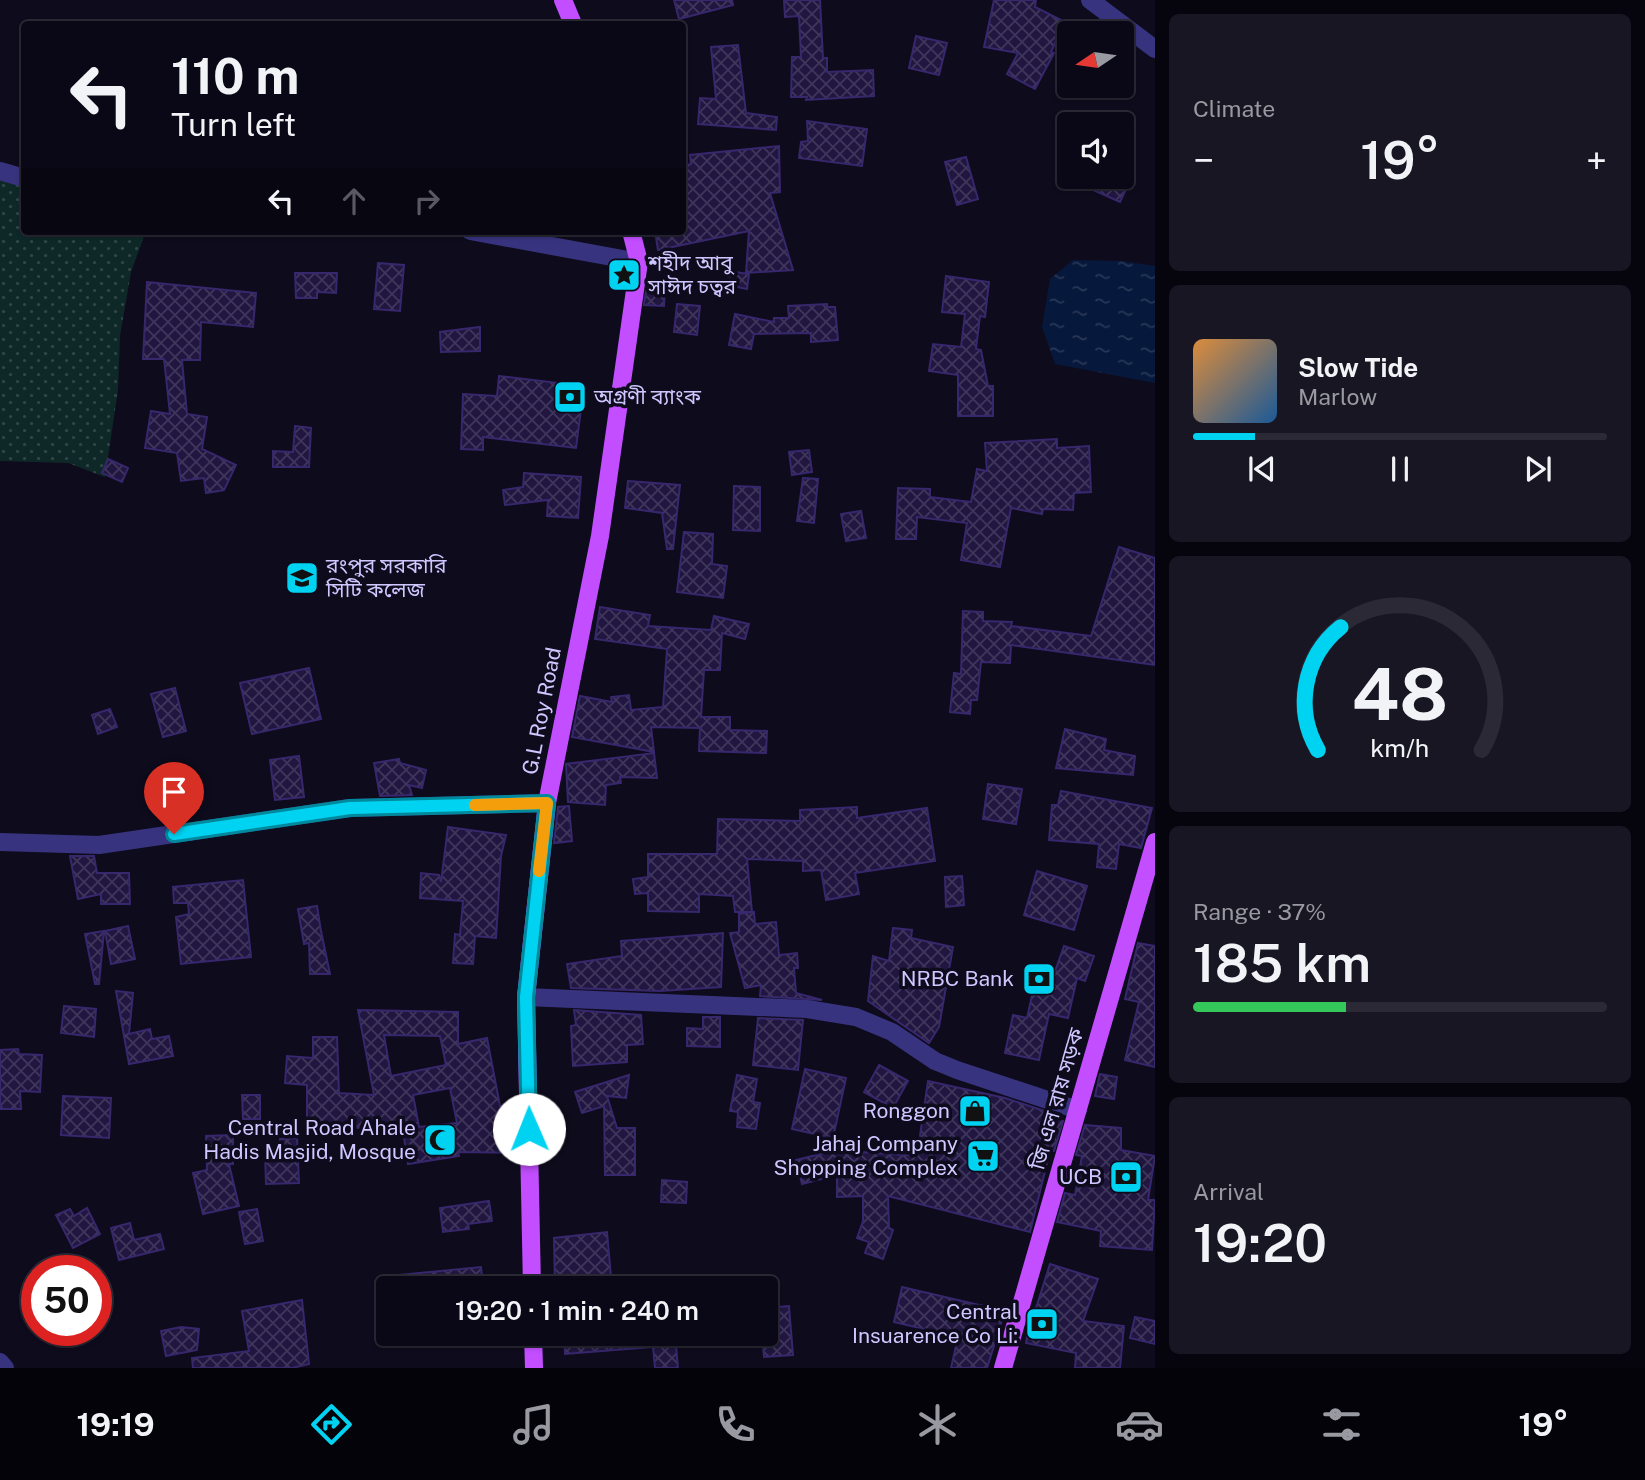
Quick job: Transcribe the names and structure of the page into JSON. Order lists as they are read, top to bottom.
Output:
{
  "streets": {
    "main road": ["G.L Roy Road", "জি এল রায় সড়ক"]
  },
  "places": {
    "place": ["শহীদ আবু সাঈদ চত্বর"],
    "bank": [
      "অগ্রণী ব্যাংক",
      "NRBC Bank",
      "UCB",
      "Central Insuarence Co Li:"
    ],
    "school or university": ["রংপুর সরকারি সিটি কলেজ"],
    "shop": ["Ronggon"],
    "mosque": ["Central Road Ahale Hadis Masjid, Mosque"],
    "supermarket": ["Jahaj Company Shopping Complex"]
  },
  "north": "left",
  "page": {
    "tile": [
      "Climate",
      ["Range · 37%", "185 km"],
      ["Arrival", "19:20"]
    ],
    "turn": ["110 m", "Turn left"],
    "heat": ["−", "19°", "+"],
    "song": ["Slow Tide", "Marlow"],
    "limit": "50",
    "trip": "19:20 · 1 min · 240 m",
    "tabs": ["19:19", "19°"],
    "gauge": ["48", "km/h"]
  }
}
